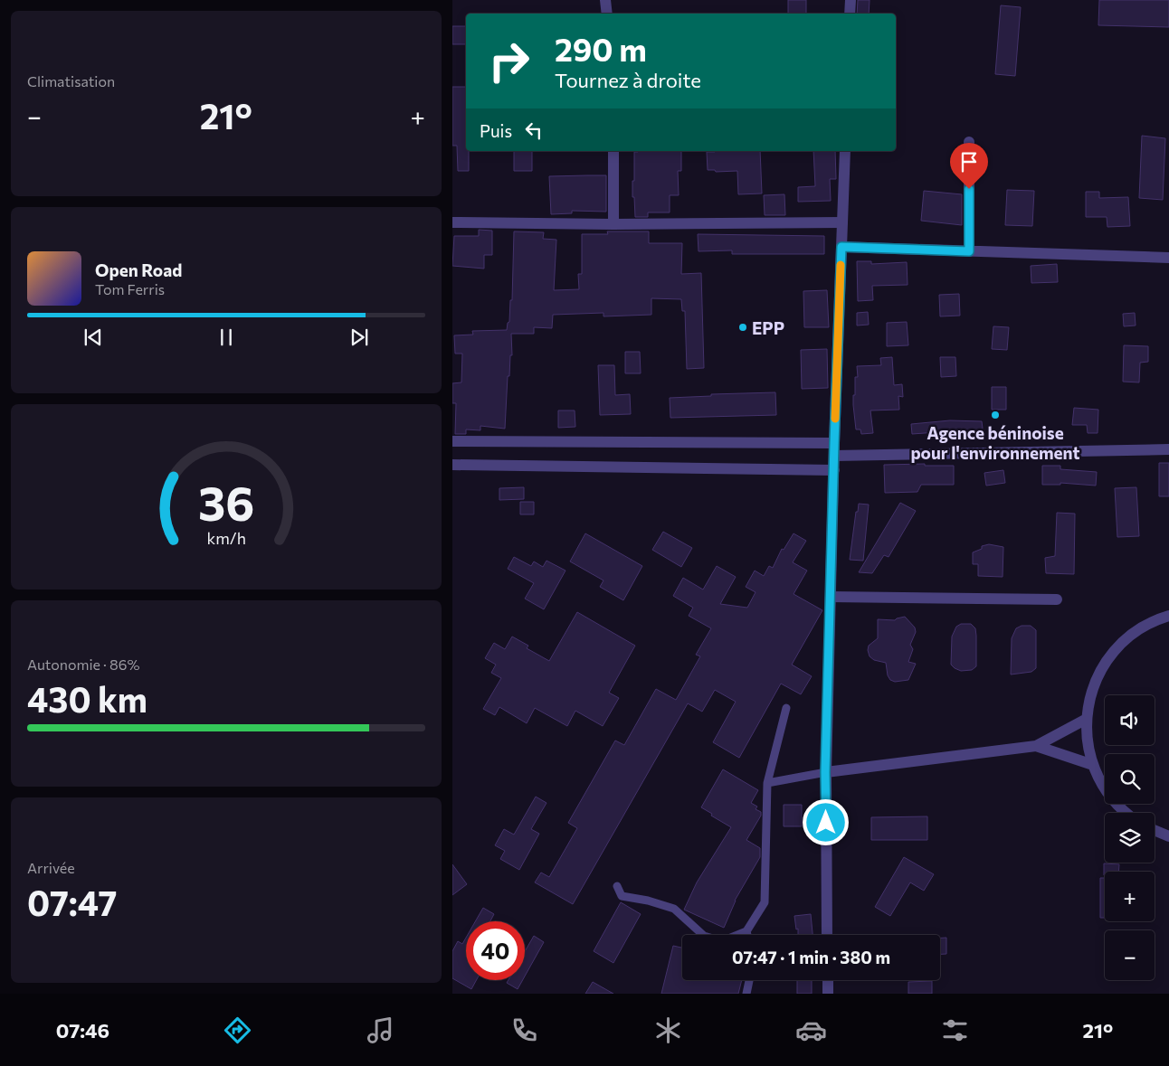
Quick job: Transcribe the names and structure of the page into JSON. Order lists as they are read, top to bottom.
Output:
{
  "places": ["EPP", "Agence béninoise pour l'environnement"],
  "page": {
    "tile": [
      "Climatisation",
      ["Autonomie · 86%", "430 km"],
      ["Arrivée", "07:47"]
    ],
    "turn": ["290 m", "Tournez à droite"],
    "heat": ["−", "21°", "+"],
    "then": "Puis",
    "song": ["Open Road", "Tom Ferris"],
    "map_buttons": ["+", "−"],
    "limit": "40",
    "trip": "07:47 · 1 min · 380 m",
    "tabs": ["07:46", "21°"],
    "gauge": ["36", "km/h"]
  }
}
